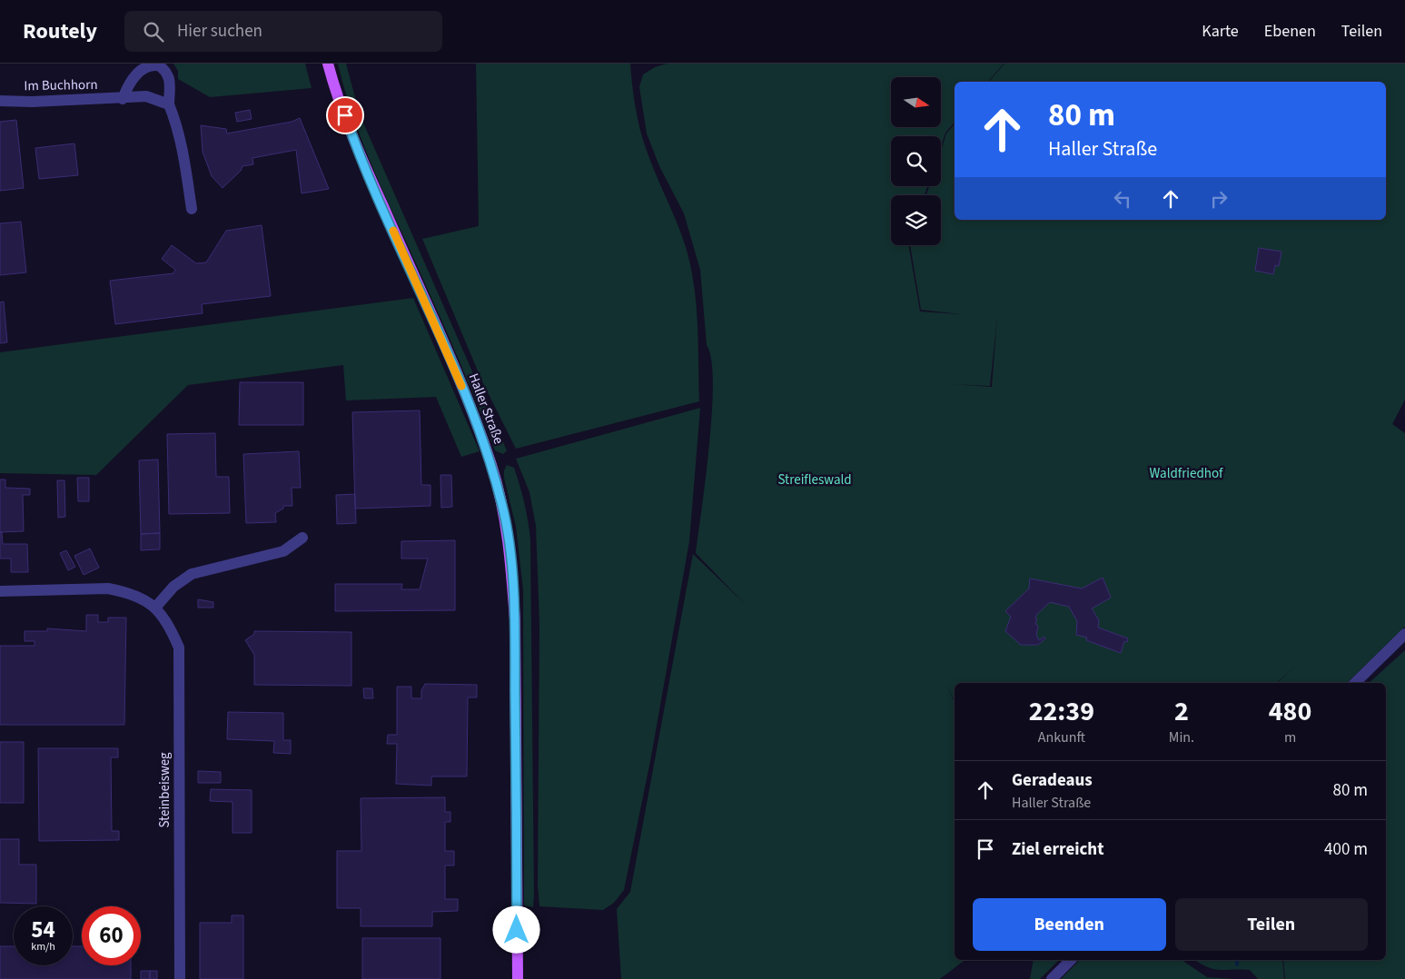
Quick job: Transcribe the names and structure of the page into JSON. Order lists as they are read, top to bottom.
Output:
{
  "streets": {
    "main road": ["Haller Straße"],
    "street": ["Im Buchhorn", "Steinbeisweg"]
  },
  "parks": ["Waldfriedhof", "Streifleswald"],
  "north": "right",
  "page": {
    "header": "Routely",
    "search": "Hier suchen",
    "nav": ["Karte", "Ebenen", "Teilen"],
    "turn": ["80 m", "Haller Straße"],
    "eta": [
      "22:39",
      "Ankunft",
      "2",
      "Min.",
      "480",
      "m"
    ],
    "list": [
      {
        "name": "Geradeaus",
        "note": "Haller Straße",
        "value": "80 m"
      },
      {
        "name": "Ziel erreicht",
        "value": "400 m"
      }
    ],
    "buttons": ["Beenden", "Teilen"],
    "speed": "54 km/h",
    "limit": "60"
  }
}
